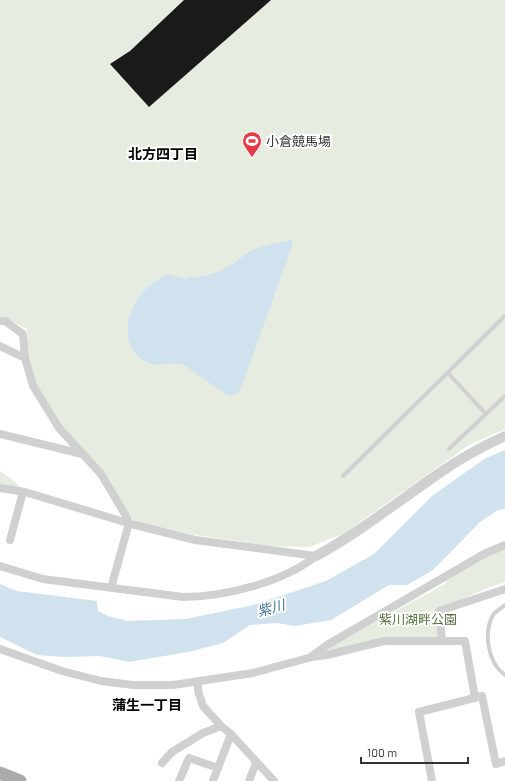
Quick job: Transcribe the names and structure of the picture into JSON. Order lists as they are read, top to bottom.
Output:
{
  "districts": ["北方四丁目", "蒲生一丁目"],
  "water": ["紫川"],
  "parks": ["紫川湖畔公園"],
  "places": {
    "sports": ["小倉競馬場"]
  },
  "scale_bar": "100 m"
}
